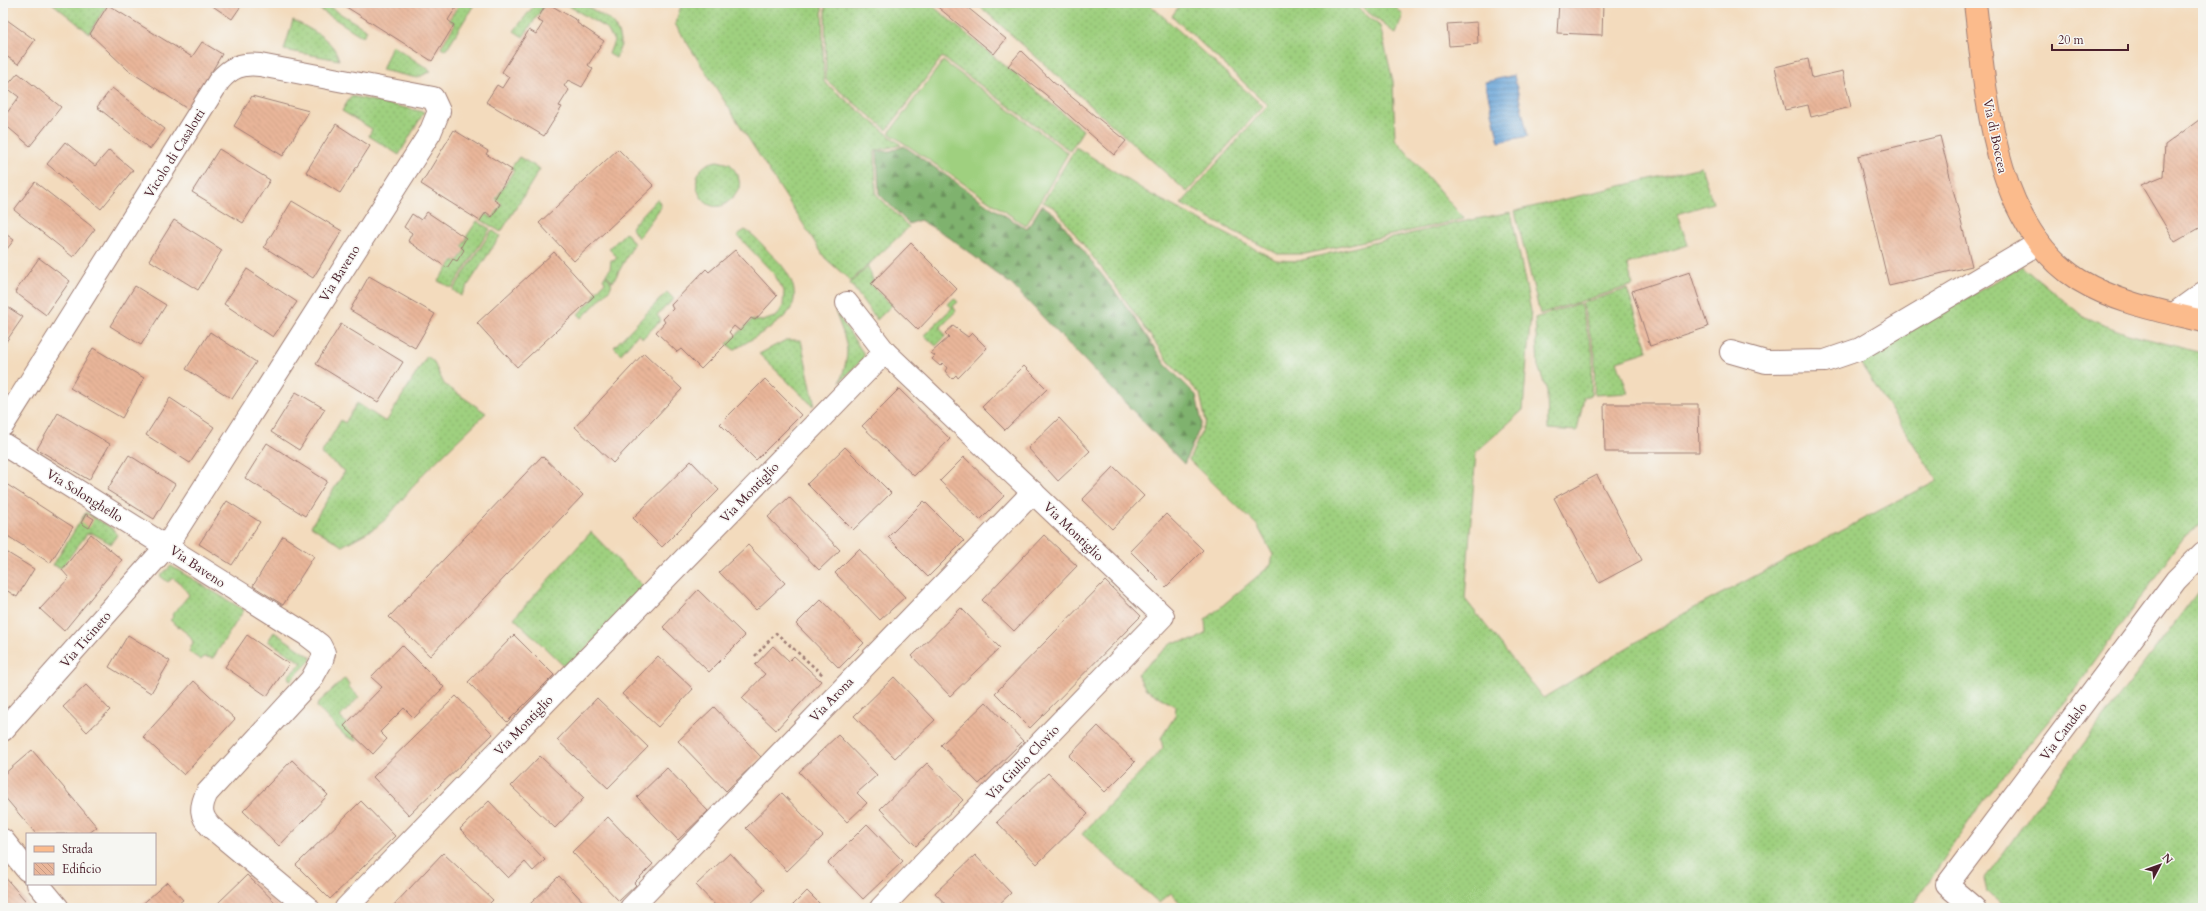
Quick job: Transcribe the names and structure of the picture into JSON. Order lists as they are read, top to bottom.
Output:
{
  "streets": {
    "main road": ["Via di Boccea"],
    "street": [
      "Vicolo di Casalotti",
      "Via Baveno",
      "Via Montiglio",
      "Via Solonghello",
      "Via Ticineto",
      "Via Arona",
      "Via Candelo",
      "Via Giulio Clovio"
    ]
  },
  "crossings": [
    ["Vicolo di Casalotti", "Via Baveno"],
    ["Via Baveno", "Via Solonghello"],
    ["Via Baveno", "Via Ticineto"],
    ["Via Montiglio", "Via Arona"],
    ["Via Montiglio", "Via Giulio Clovio"],
    ["Via Solonghello", "Via Ticineto"]
  ],
  "legend": ["Strada", "Edificio"],
  "scale_bar": "20 m",
  "north": "top right"
}
